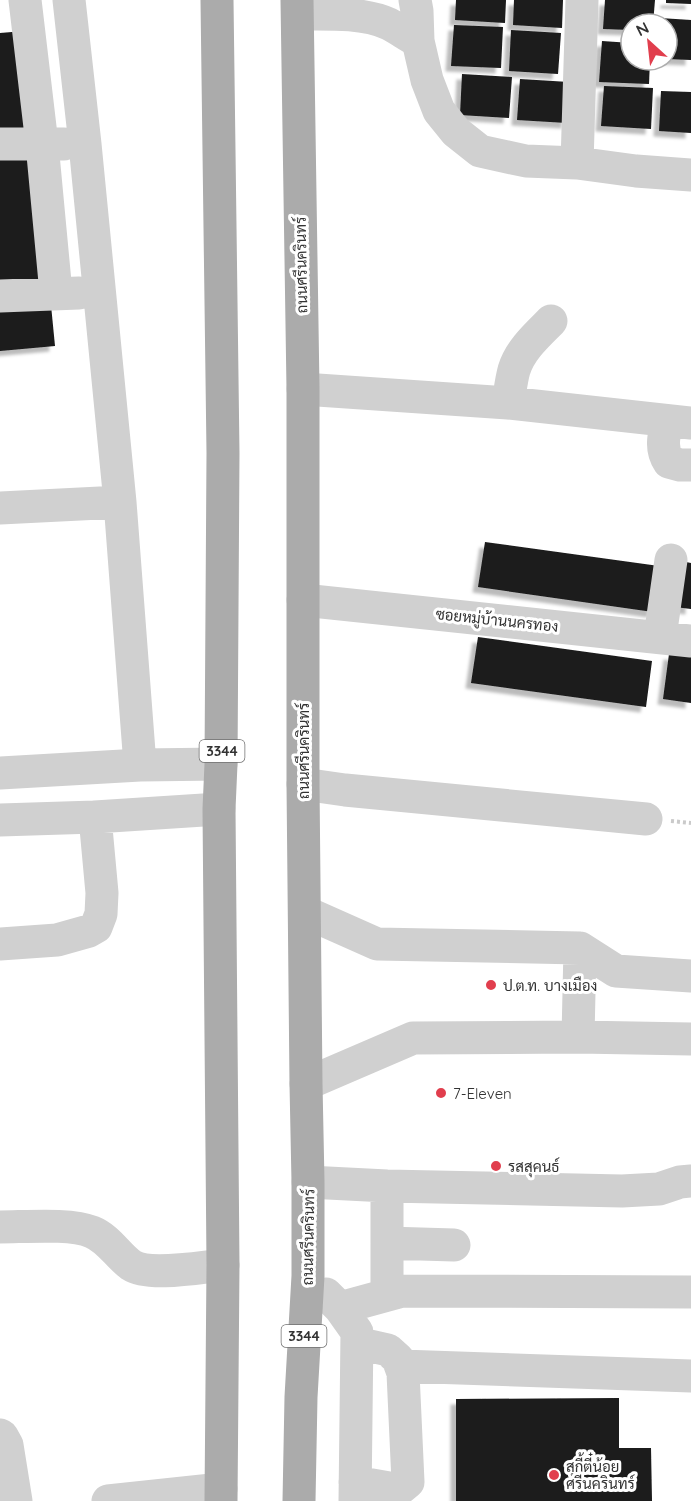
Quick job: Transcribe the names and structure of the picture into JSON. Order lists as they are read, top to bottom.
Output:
{
  "streets": {
    "main road": ["ถนนศรีนครินทร์", "3344"],
    "street": ["ซอยหมู่บ้านนครทอง"]
  },
  "crossings": [
    ["ถนนศรีนครินทร์", "ซอยหมู่บ้านนครทอง"]
  ],
  "places": [
    "ป.ต.ท. บางเมือง",
    "7-Eleven",
    "รสสุคนธ์",
    "สุกี้ตี๋น้อย ศรีนครินทร์"
  ],
  "north": "top left"
}
